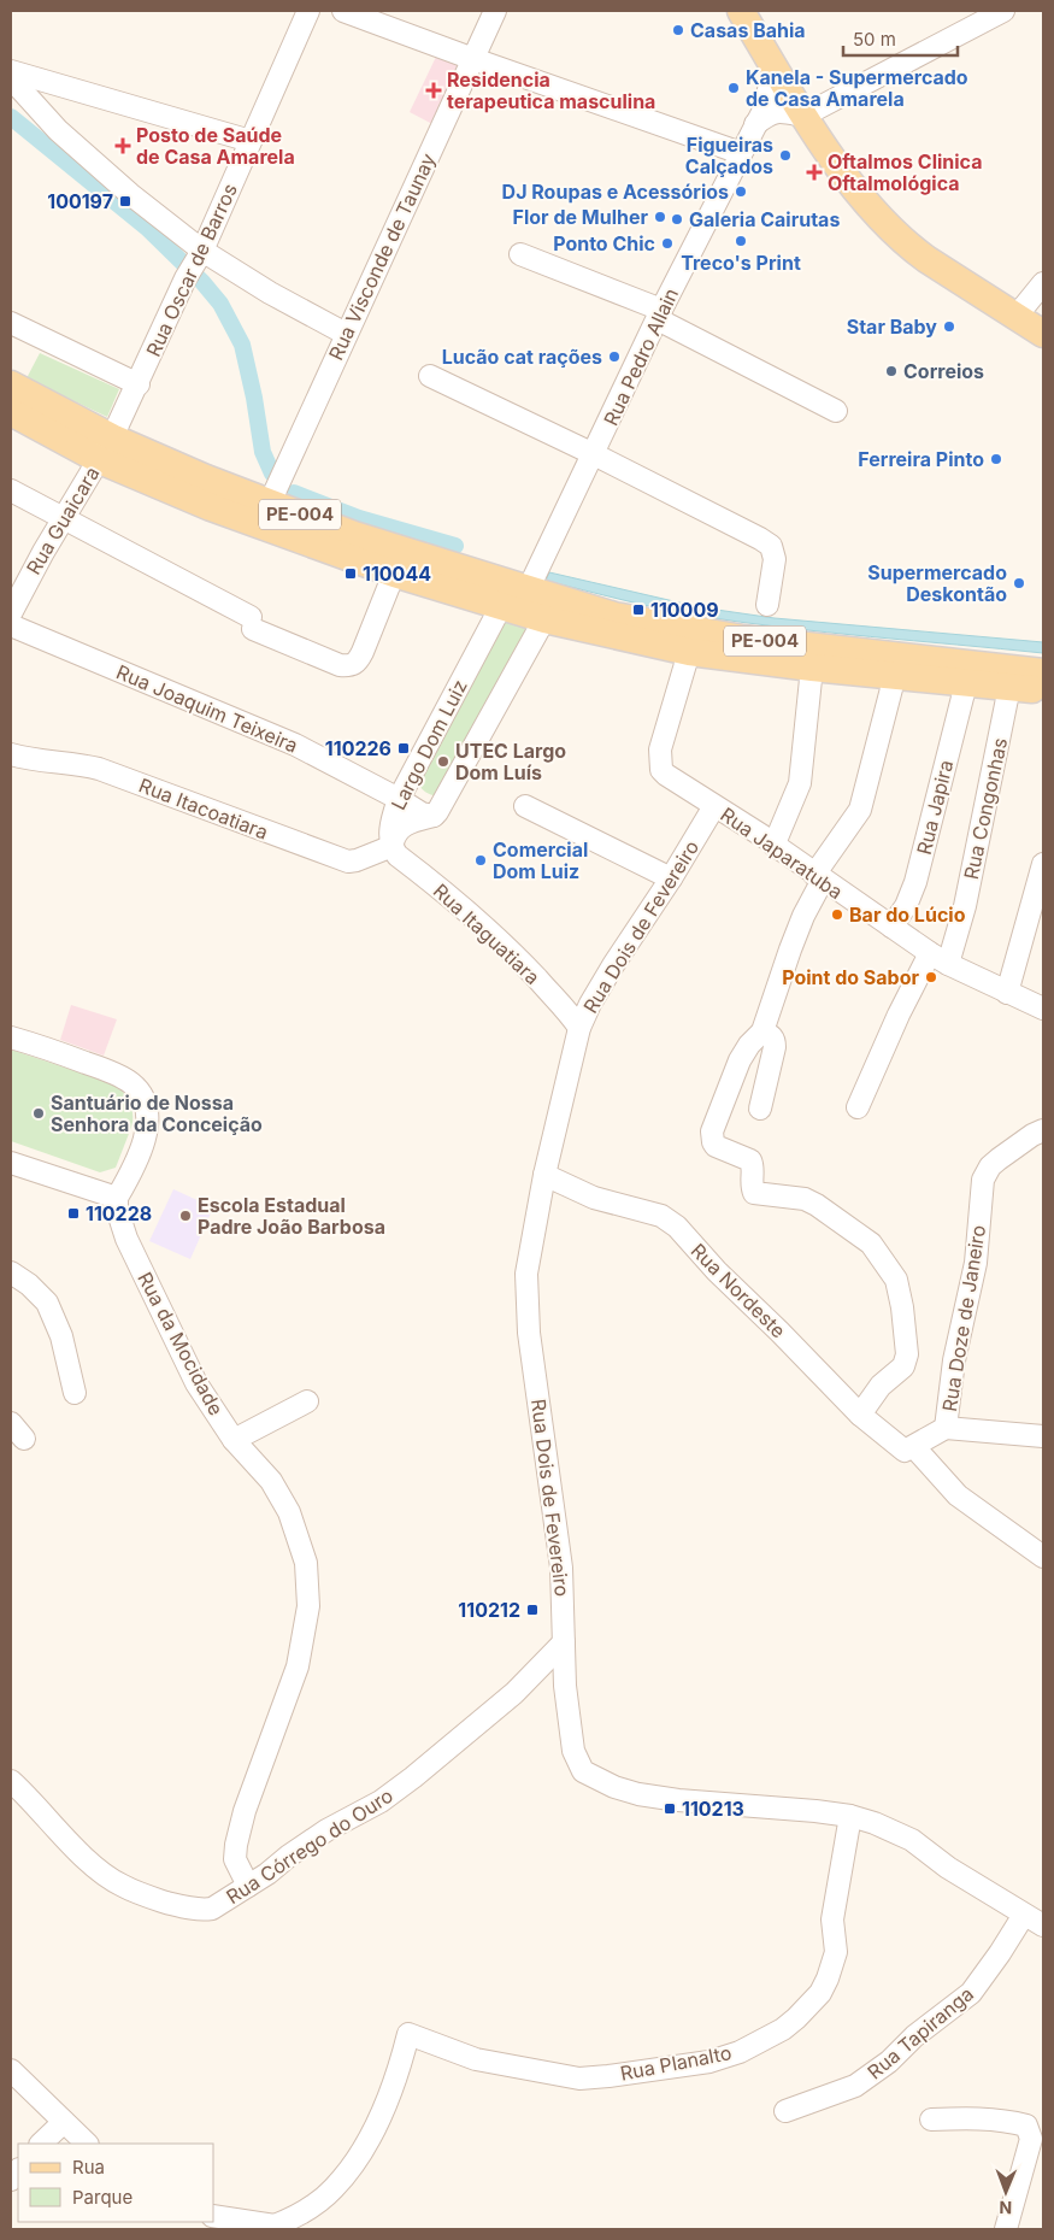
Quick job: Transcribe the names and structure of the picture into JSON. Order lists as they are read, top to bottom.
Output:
{
  "streets": {
    "main road": ["PE-004"],
    "street": [
      "Rua Visconde de Taunay",
      "Rua Oscar de Barros",
      "Rua Pedro Allain",
      "Rua Guaicara",
      "Rua Joaquim Teixeira",
      "Largo Dom Luiz",
      "Rua Japira",
      "Rua Itacoatiara",
      "Rua Congonhas",
      "Rua Japaratuba",
      "Rua Dois de Fevereiro",
      "Rua Itaguatiara",
      "Rua Nordeste",
      "Rua Doze de Janeiro",
      "Rua da Mocidade",
      "Rua Córrego do Ouro",
      "Rua Tapiranga",
      "Rua Planalto"
    ]
  },
  "crossings": [
    ["Rua Visconde de Taunay", "PE-004"],
    ["Rua Oscar de Barros", "PE-004"],
    ["Rua Oscar de Barros", "Rua Guaicara"],
    ["Rua Pedro Allain", "PE-004"],
    ["PE-004", "Rua Guaicara"],
    ["PE-004", "Largo Dom Luiz"],
    ["PE-004", "Rua Japira"],
    ["PE-004", "Rua Congonhas"],
    ["PE-004", "Rua Japaratuba"],
    ["Rua Joaquim Teixeira", "Largo Dom Luiz"],
    ["Largo Dom Luiz", "Rua Itacoatiara"],
    ["Largo Dom Luiz", "Rua Itaguatiara"],
    ["Rua Japira", "Rua Japaratuba"],
    ["Rua Itacoatiara", "Rua Itaguatiara"],
    ["Rua Congonhas", "Rua Japaratuba"],
    ["Rua Japaratuba", "Rua Dois de Fevereiro"],
    ["Rua Dois de Fevereiro", "Rua Itaguatiara"],
    ["Rua Dois de Fevereiro", "Rua Nordeste"],
    ["Rua Dois de Fevereiro", "Rua Córrego do Ouro"],
    ["Rua Dois de Fevereiro", "Rua Tapiranga"],
    ["Rua Dois de Fevereiro", "Rua Planalto"],
    ["Rua da Mocidade", "Rua Córrego do Ouro"]
  ],
  "places": {
    "other": [
      "Casas Bahia",
      "Kanela - Supermercado de Casa Amarela",
      "Figueiras Calçados",
      "DJ Roupas e Acessórios",
      "Flor de Mulher",
      "Galeria Cairutas",
      "Treco's Print",
      "Ponto Chic",
      "Star Baby",
      "Lucão cat rações",
      "Correios",
      "Ferreira Pinto",
      "Supermercado Deskontão",
      "UTEC Largo Dom Luís",
      "Comercial Dom Luiz",
      "Bar do Lúcio",
      "Point do Sabor",
      "Santuário de Nossa Senhora da Conceição",
      "Escola Estadual Padre João Barbosa"
    ],
    "health": ["Residencia terapeutica masculina", "Posto de Saúde de Casa Amarela", "Oftalmos Clinica Oftalmológica"],
    "transit": [
      "100197",
      "110044",
      "110009",
      "110226",
      "110228",
      "110212",
      "110213"
    ]
  },
  "legend": ["Rua", "Parque"],
  "scale_bar": "50 m",
  "north": "bottom"
}
